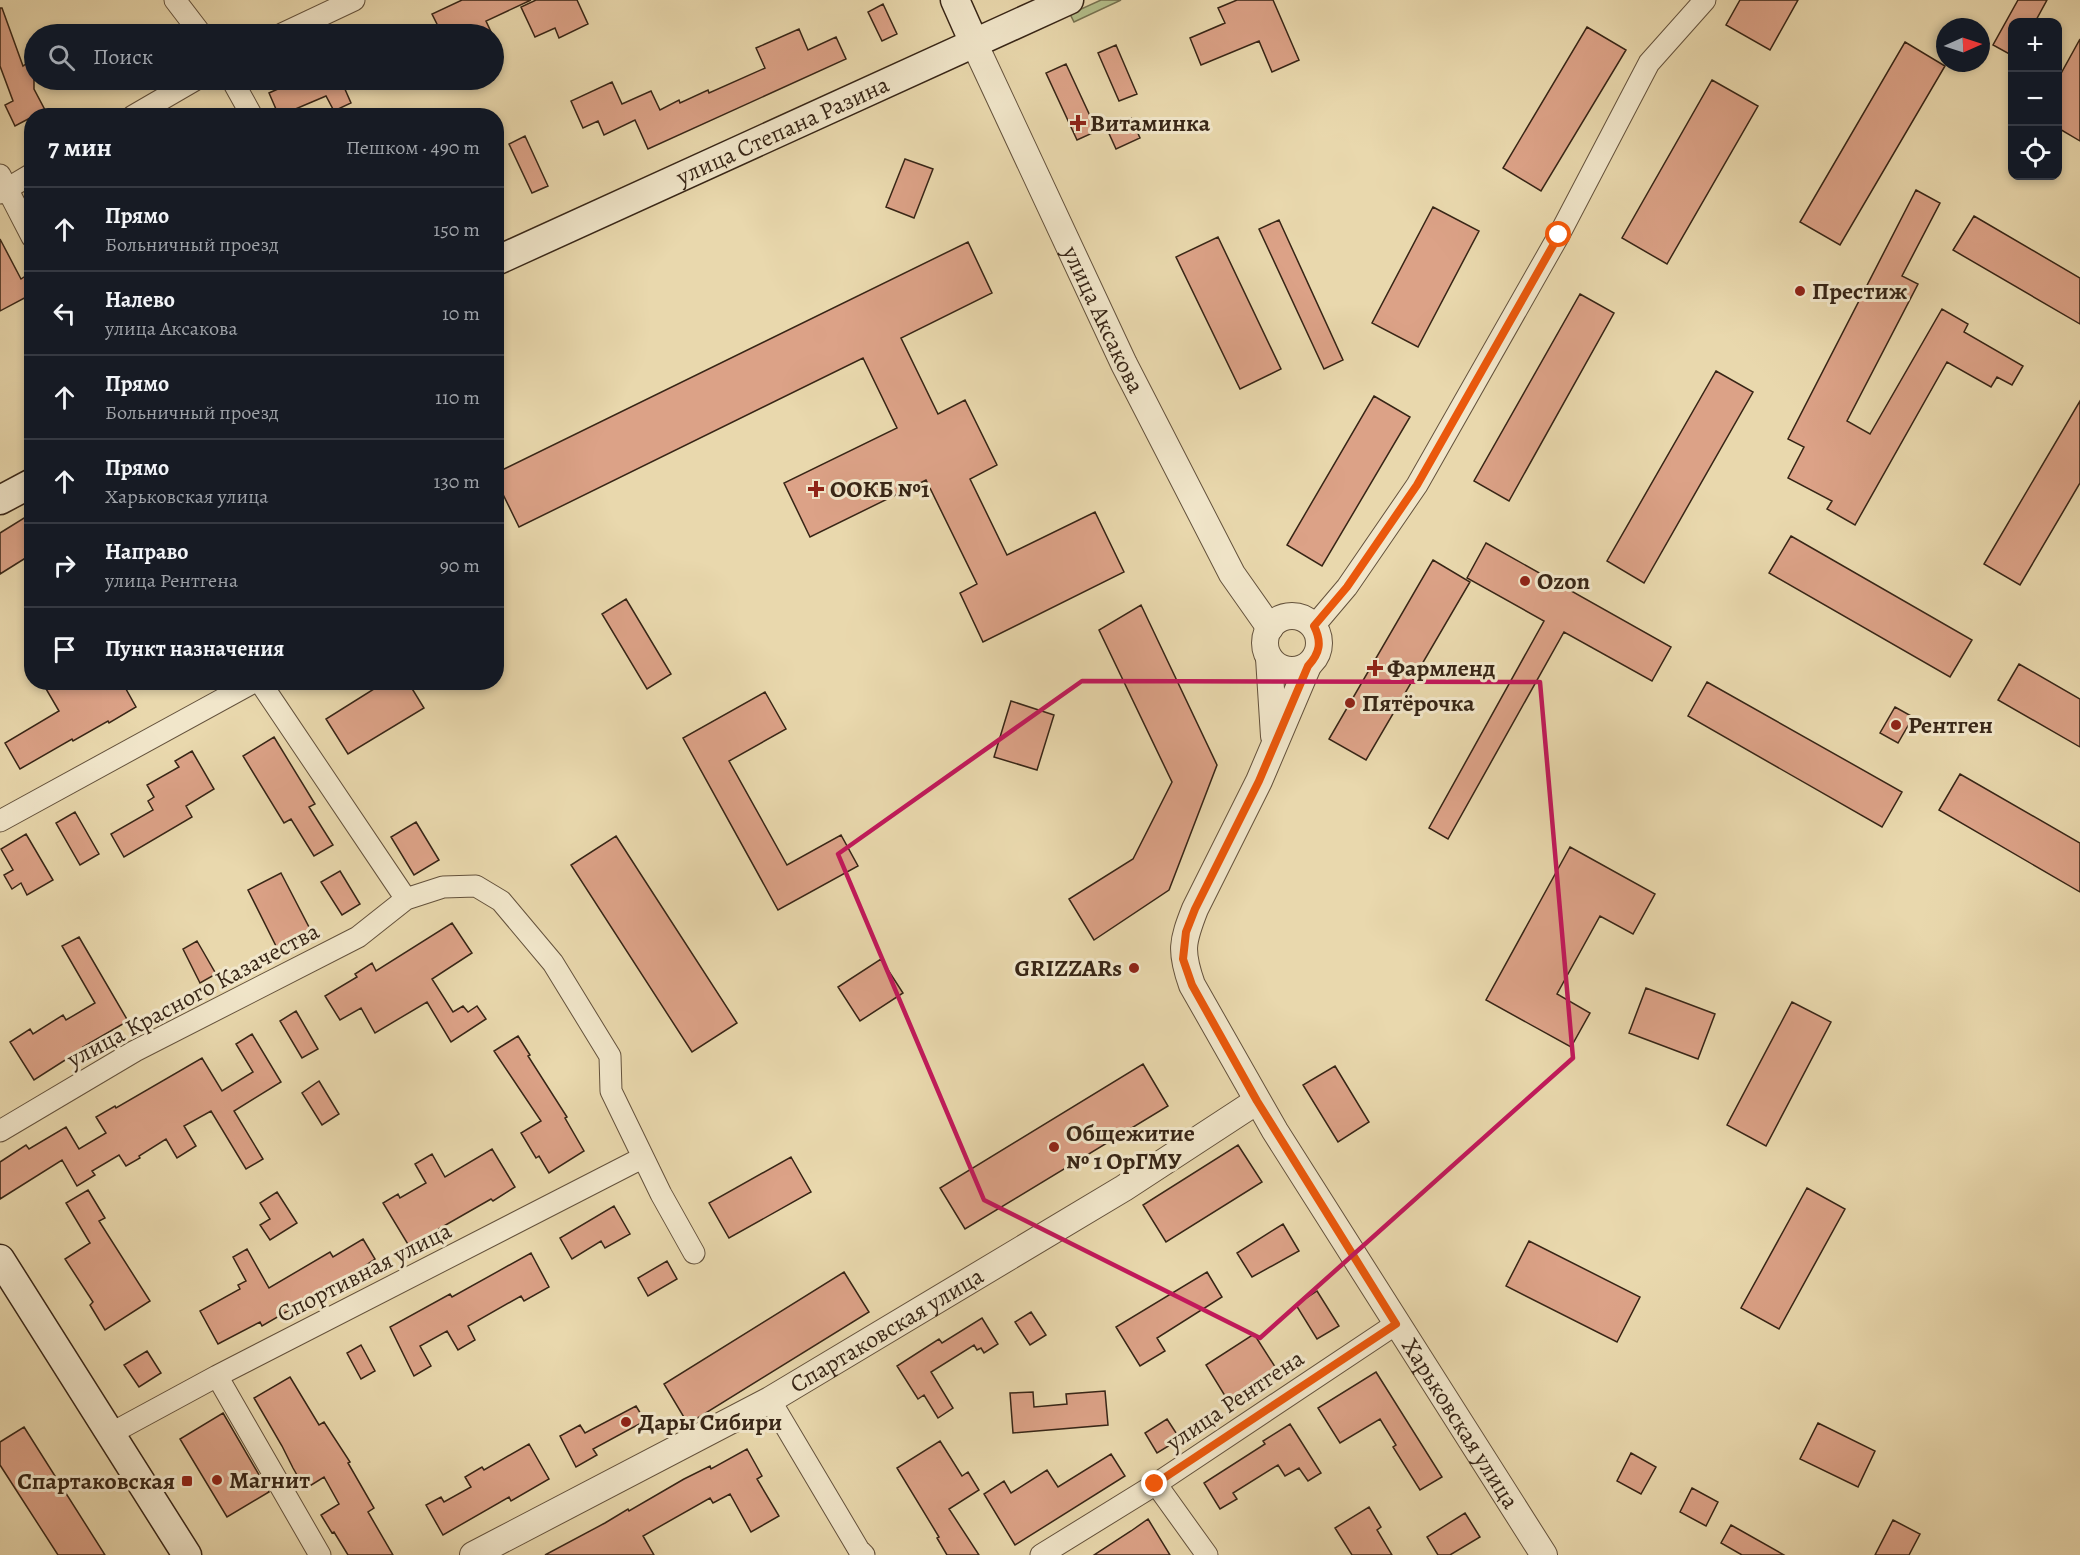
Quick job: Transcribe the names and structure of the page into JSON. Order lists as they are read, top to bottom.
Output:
{
  "streets": {
    "main road": ["улица Степана Разина", "улица Аксакова"],
    "street": [
      "улица Красного Казачества",
      "Спортивная улица",
      "Спартаковская улица",
      "улица Рентгена",
      "Харьковская улица"
    ]
  },
  "crossings": [
    ["улица Степана Разина", "улица Аксакова"],
    ["улица Аксакова", "Харьковская улица"],
    ["Спартаковская улица", "Харьковская улица"],
    ["улица Рентгена", "Харьковская улица"]
  ],
  "places": {
    "health": ["Витаминка", "ООКБ №1", "Фармленд"],
    "other": [
      "Престиж",
      "Ozon",
      "Пятёрочка",
      "Рентген",
      "GRIZZARs",
      "Общежитие № 1 ОрГМУ",
      "Дары Сибири",
      "Магнит"
    ],
    "transit": ["Спартаковская"]
  },
  "north": "right",
  "page": {
    "map_buttons": ["+", "−"],
    "search": "Поиск",
    "heading": ["7 мин", "Пешком · 490 m"],
    "list": [
      ["Прямо", "Больничный проезд", "150 m"],
      ["Налево", "улица Аксакова", "10 m"],
      ["Прямо", "Больничный проезд", "110 m"],
      ["Прямо", "Харьковская улица", "130 m"],
      ["Направо", "улица Рентгена", "90 m"],
      "Пункт назначения"
    ]
  }
}
